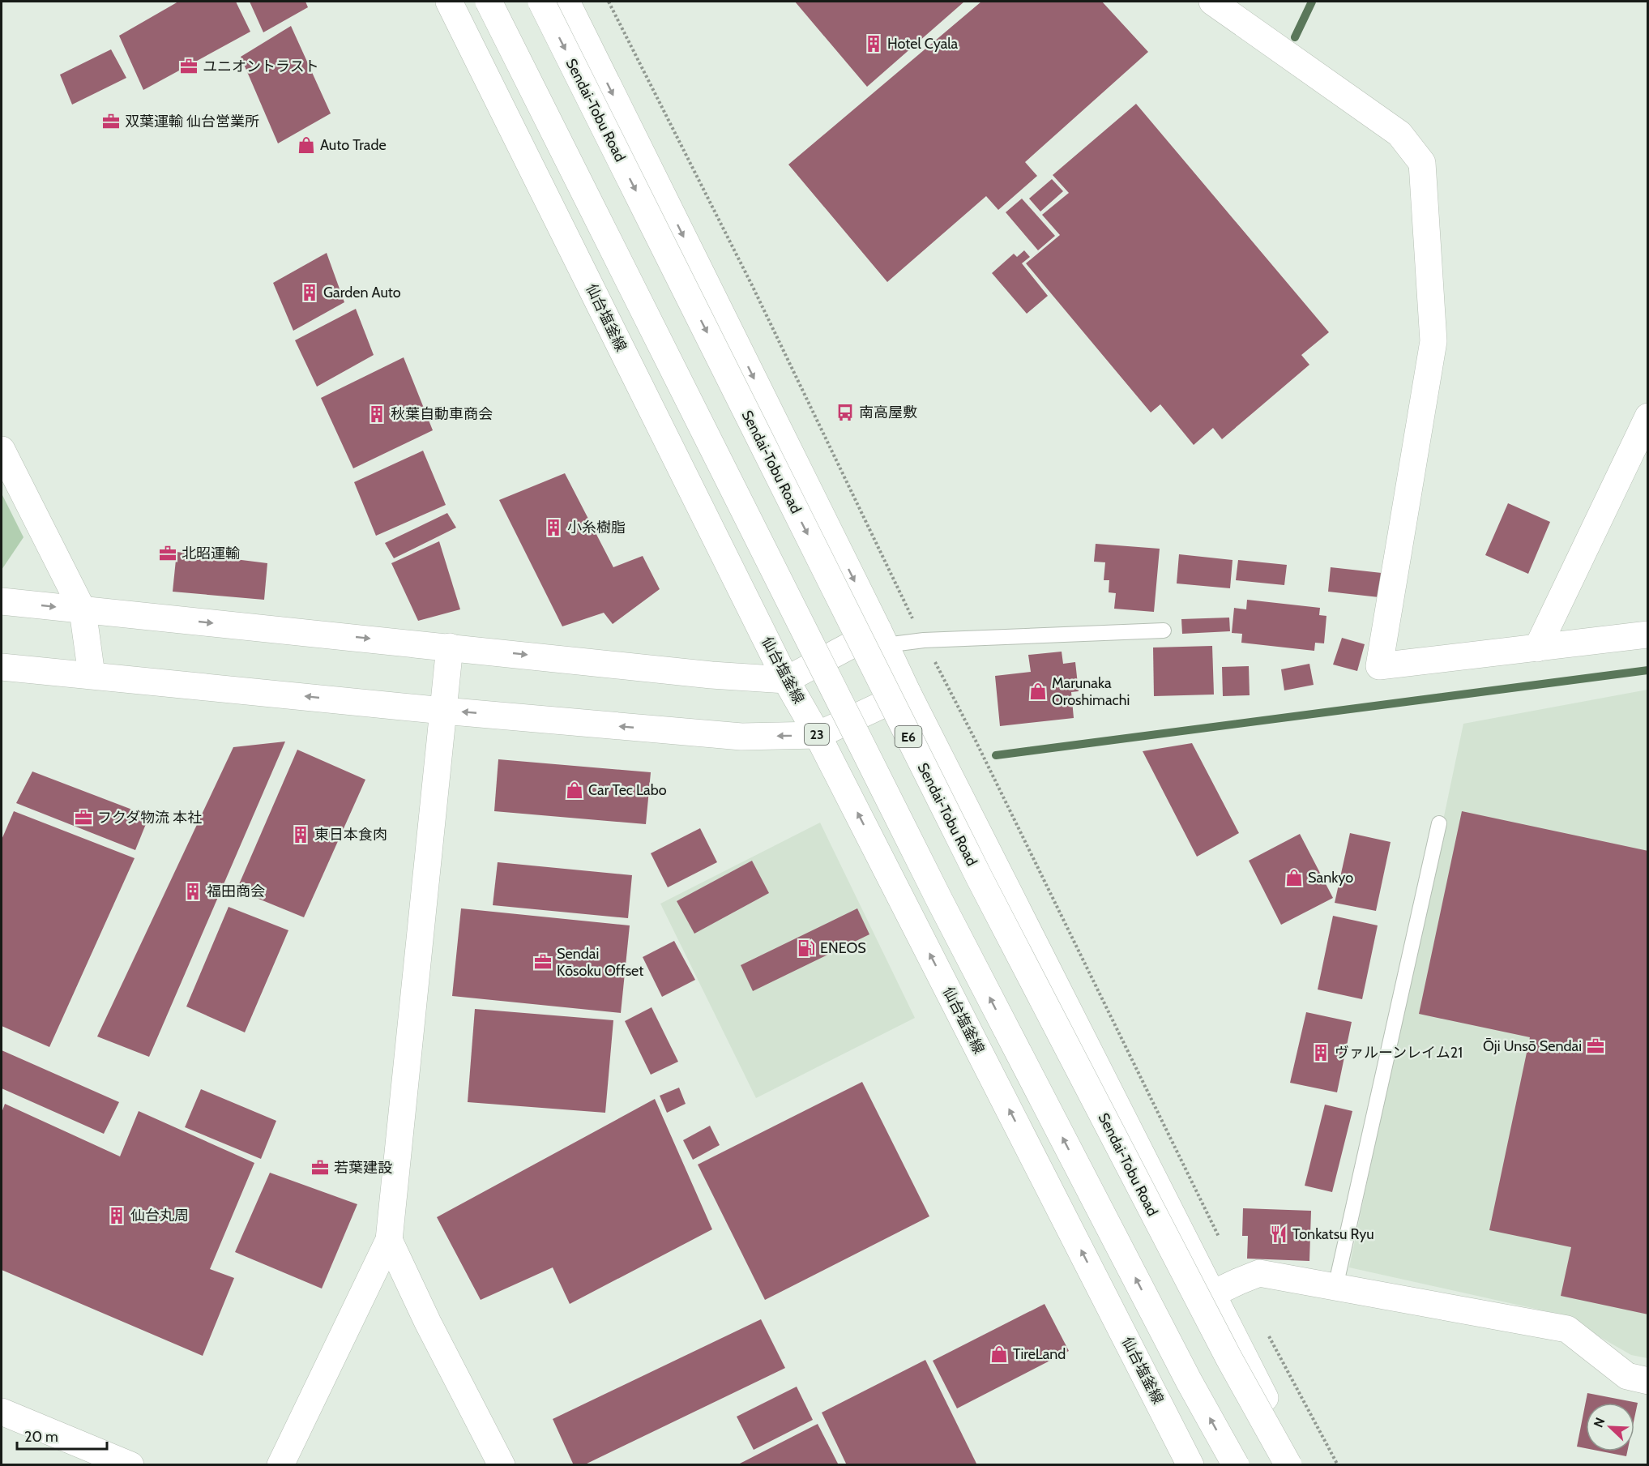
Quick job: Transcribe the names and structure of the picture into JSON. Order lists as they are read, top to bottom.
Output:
{
  "streets": {
    "main road": [
      "Sendai-Tobu Road",
      "仙台塩釜線",
      "23",
      "E6"
    ]
  },
  "places": {
    "building": [
      "Hotel Cyala",
      "Garden Auto",
      "秋葉自動車商会",
      "小糸樹脂",
      "東日本食肉",
      "福田商会",
      "ヴァルーンレイム21",
      "仙台丸周"
    ],
    "office": [
      "ユニオントラスト",
      "双葉運輸 仙台営業所",
      "北昭運輸",
      "フクダ物流 本社",
      "Sendai Kōsoku Offset",
      "Ōji Unsō Sendai",
      "若葉建設"
    ],
    "shop": [
      "Auto Trade",
      "Marunaka Oroshimachi",
      "Car Tec Labo",
      "Sankyo",
      "TireLand"
    ],
    "bus stop": ["南高屋敷"],
    "fuel station": ["ENEOS"],
    "restaurant": ["Tonkatsu Ryu"]
  },
  "scale_bar": "20 m",
  "north": "top left"
}
